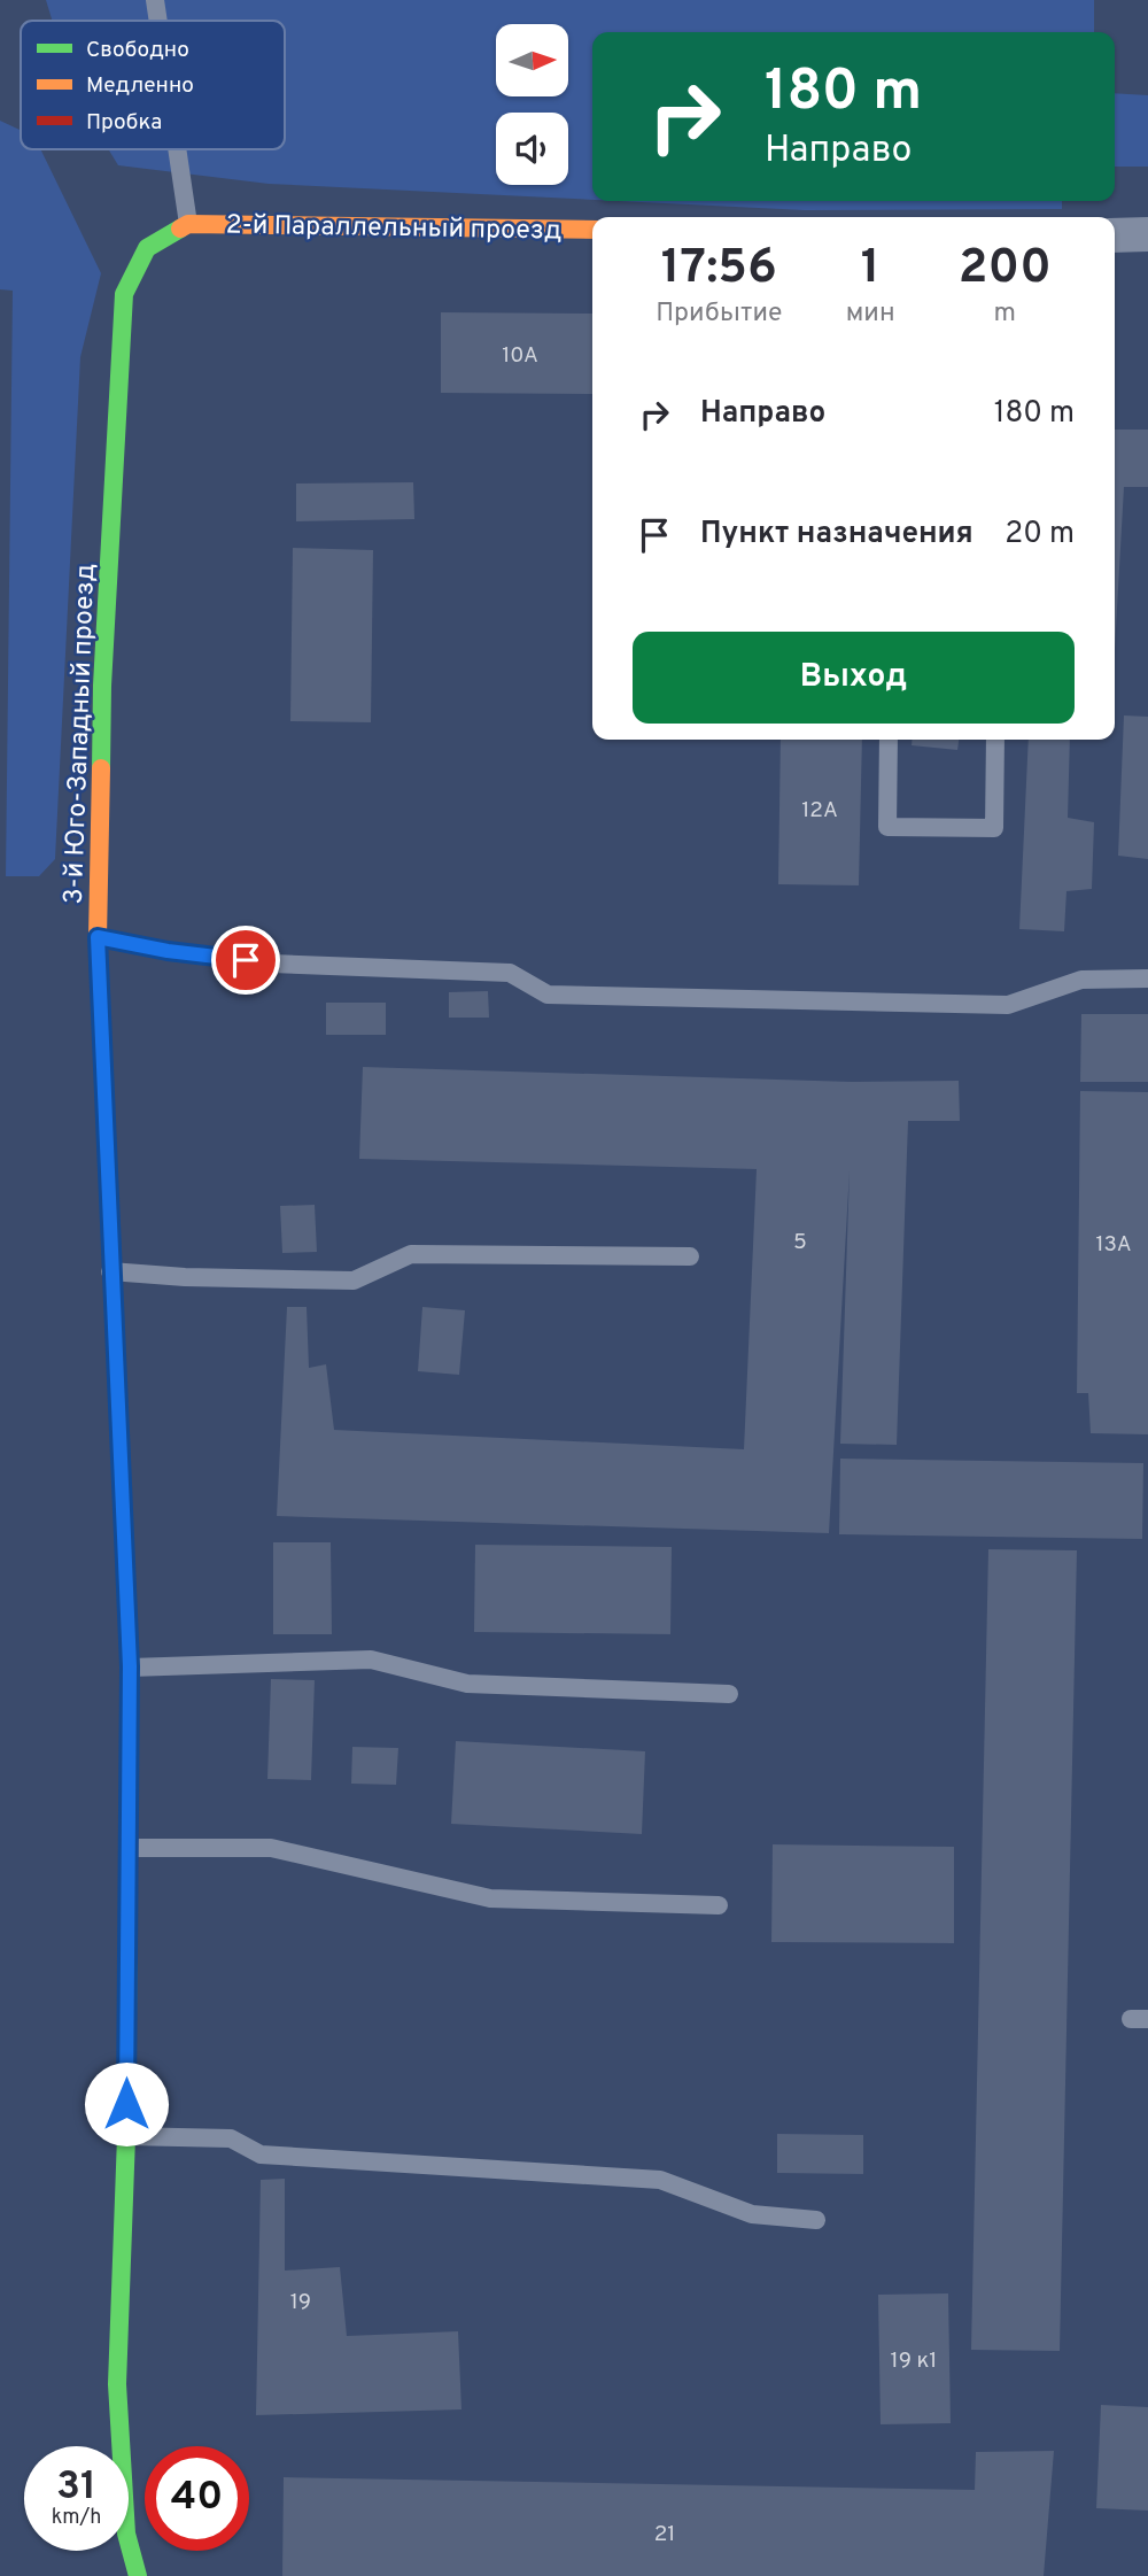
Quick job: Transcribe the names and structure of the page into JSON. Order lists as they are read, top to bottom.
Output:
{
  "streets": {
    "street": ["2-й Параллельный проезд", "3-й Юго-Западный проезд"]
  },
  "crossings": [
    ["2-й Параллельный проезд", "3-й Юго-Западный проезд"]
  ],
  "house_numbers": [
    "10А",
    "12А",
    "5",
    "13А",
    "19",
    "19 к1",
    "21"
  ],
  "legend": ["Свободно", "Медленно", "Пробка"],
  "north": "right",
  "page": {
    "turn": ["180 m", "Направо"],
    "eta": [
      "17:56",
      "Прибытие",
      "1",
      "мин",
      "200",
      "m"
    ],
    "list": [
      {
        "name": "Направо",
        "value": "180 m"
      },
      {
        "name": "Пункт назначения",
        "value": "20 m"
      }
    ],
    "buttons": "Выход",
    "speed": "31 km/h",
    "limit": "40"
  }
}
